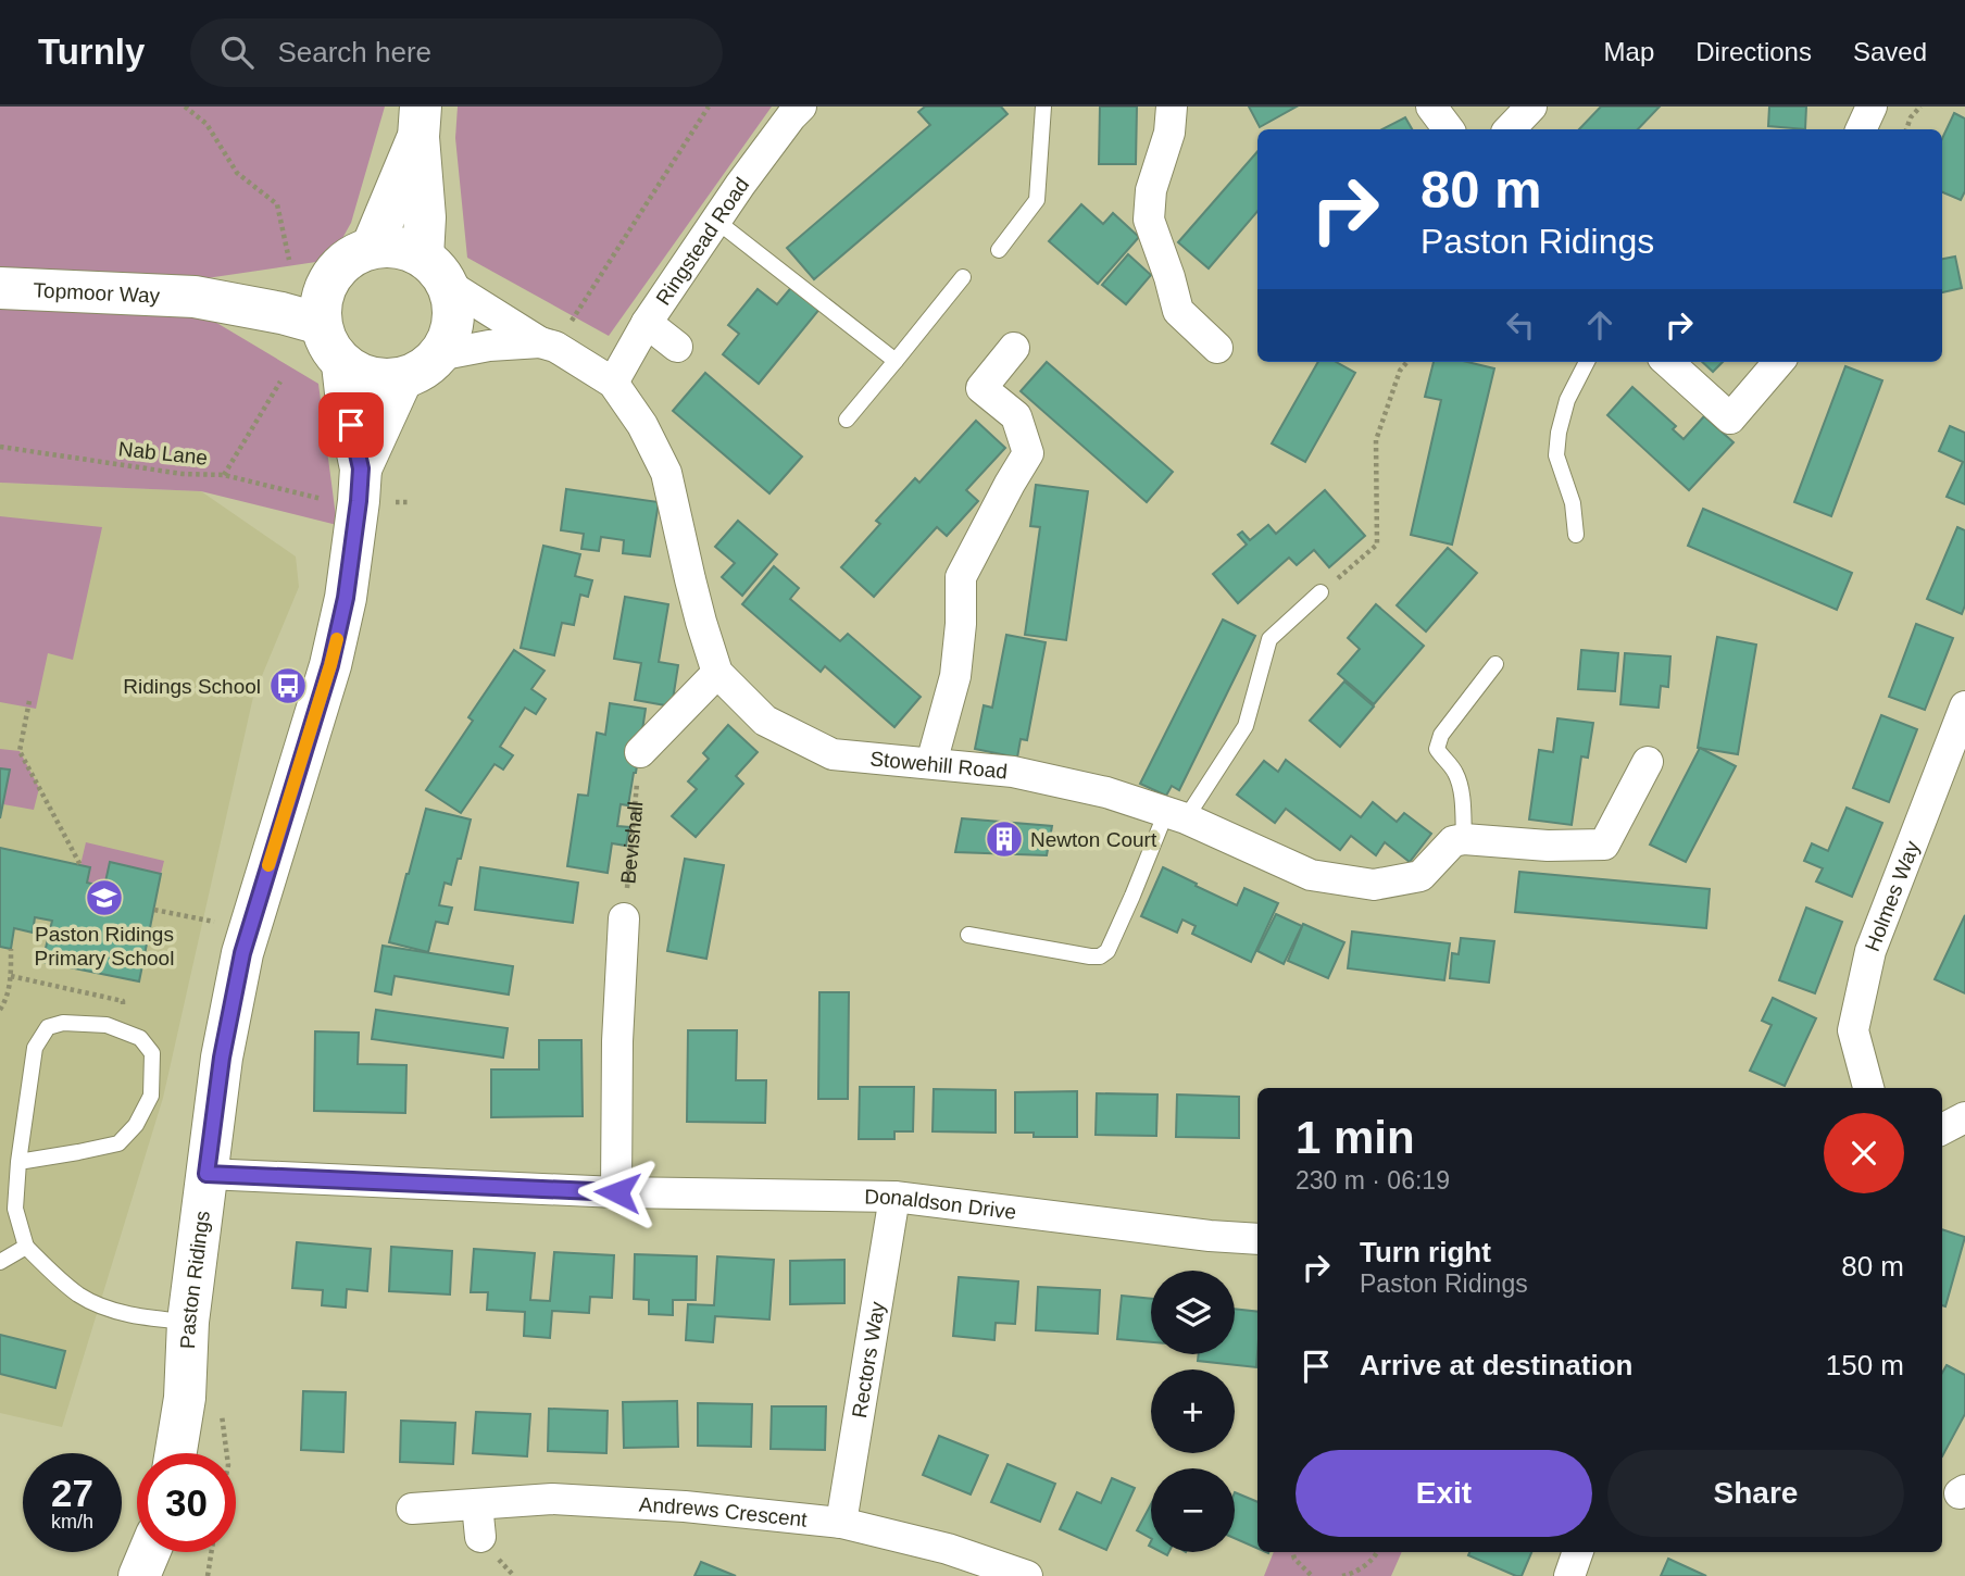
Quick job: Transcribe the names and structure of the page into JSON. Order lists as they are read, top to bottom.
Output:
{
  "streets": {
    "street": [
      "Ringstead Road",
      "Topmoor Way",
      "Stowehill Road",
      "Holmes Way",
      "Donaldson Drive",
      "Paston Ridings",
      "Rectors Way",
      "Andrews Crescent"
    ],
    "path": ["Nab Lane", "Bevishall"]
  },
  "crossings": [
    ["Ringstead Road", "Stowehill Road"],
    ["Topmoor Way", "Stowehill Road"],
    ["Topmoor Way", "Paston Ridings"],
    ["Stowehill Road", "Paston Ridings"],
    ["Donaldson Drive", "Paston Ridings"],
    ["Donaldson Drive", "Rectors Way"],
    ["Rectors Way", "Andrews Crescent"]
  ],
  "places": {
    "bus stop": ["Ridings School"],
    "building": ["Newton Court"],
    "school or university": ["Paston Ridings Primary School"]
  },
  "page": {
    "header": "Turnly",
    "search": "Search here",
    "nav": ["Map", "Directions", "Saved"],
    "turn": ["80 m", "Paston Ridings"],
    "heading": ["1 min", "230 m · 06:19"],
    "list": [
      {
        "name": "Turn right",
        "note": "Paston Ridings",
        "value": "80 m"
      },
      {
        "name": "Arrive at destination",
        "value": "150 m"
      }
    ],
    "map_buttons": ["+", "−"],
    "buttons": ["Exit", "Share"],
    "speed": "27 km/h",
    "limit": "30"
  }
}
